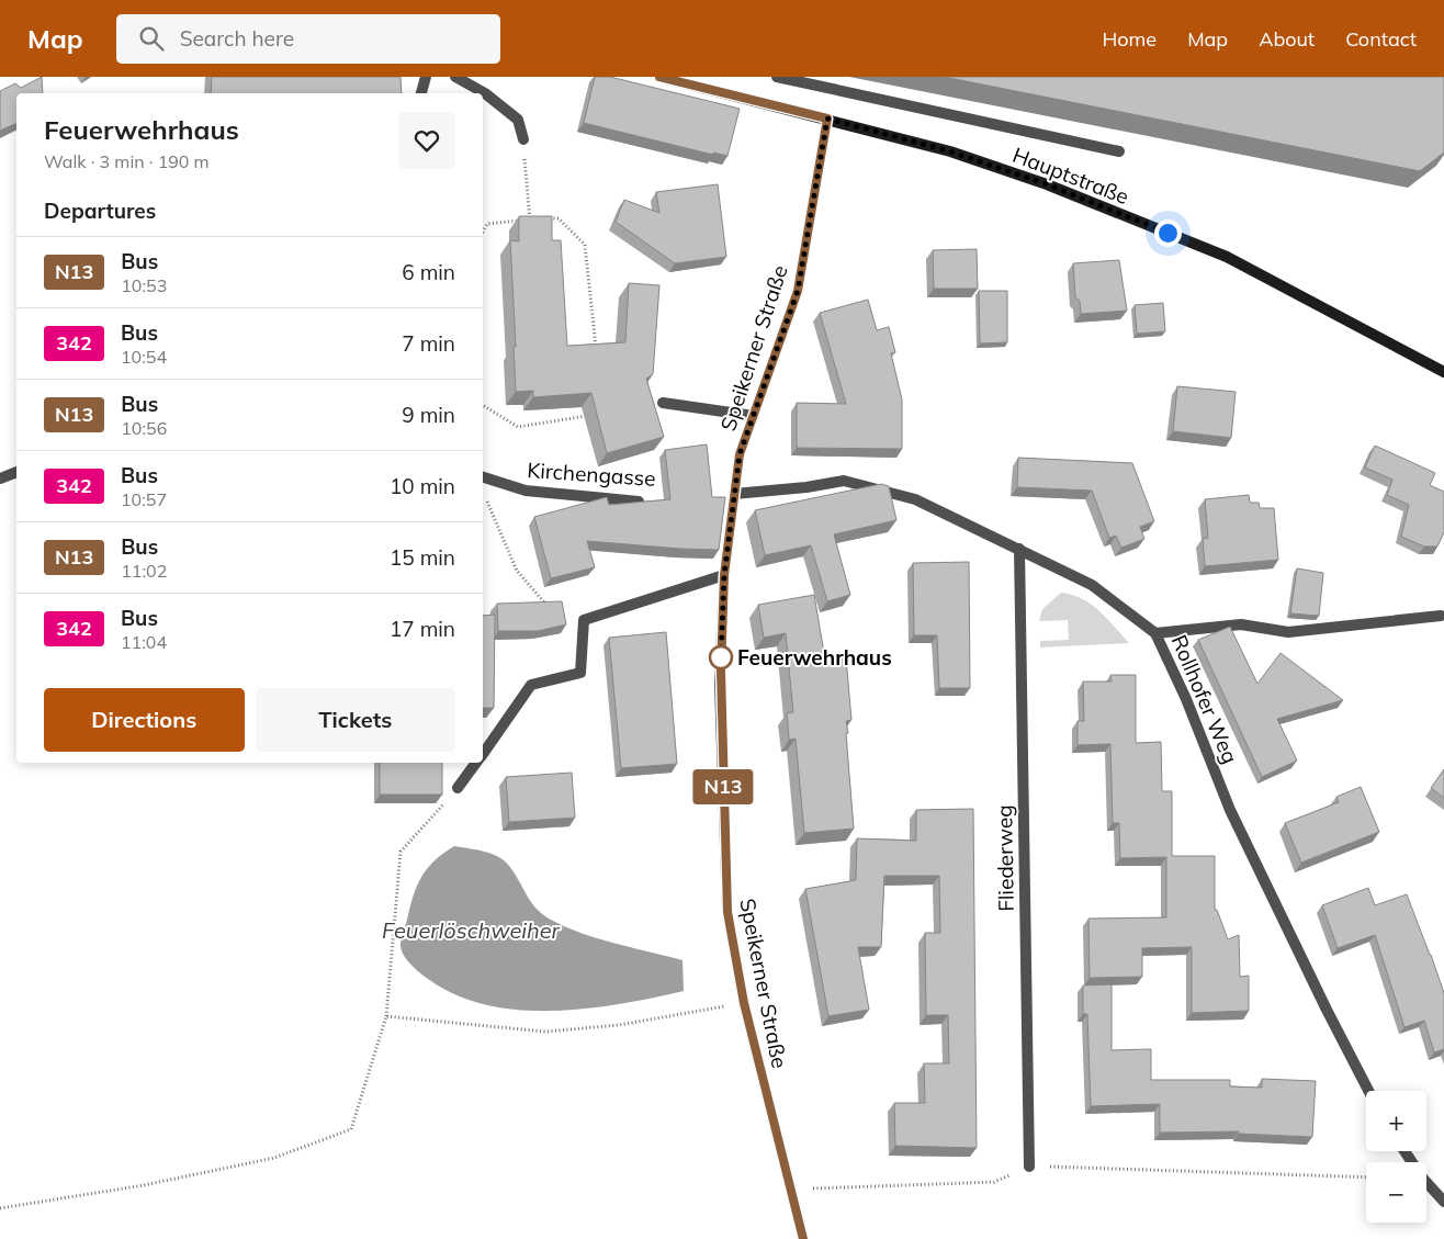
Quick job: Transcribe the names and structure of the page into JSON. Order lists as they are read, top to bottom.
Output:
{
  "streets": {
    "main road": ["Hauptstraße"],
    "street": [
      "Speikerner Straße",
      "Kirchengasse",
      "Rollhofer Weg",
      "Fliederweg"
    ]
  },
  "crossings": [
    ["Hauptstraße", "Speikerner Straße"],
    ["Speikerner Straße", "Rollhofer Weg"],
    ["Rollhofer Weg", "Fliederweg"]
  ],
  "water": ["Feuerlöschweiher"],
  "places": ["Feuerwehrhaus"],
  "lines": ["bus line N13"],
  "page": {
    "header": "Map",
    "search": "Search here",
    "nav": [
      "Home",
      "Map",
      "About",
      "Contact"
    ],
    "on_map": "N13",
    "heading": [
      ["Feuerwehrhaus", "Walk · 3 min · 190 m"],
      "Departures"
    ],
    "list": [
      {
        "mark": "N13",
        "name": "Bus",
        "note": "10:53",
        "value": "6 min"
      },
      {
        "mark": "342",
        "name": "Bus",
        "note": "10:54",
        "value": "7 min"
      },
      {
        "mark": "N13",
        "name": "Bus",
        "note": "10:56",
        "value": "9 min"
      },
      {
        "mark": "342",
        "name": "Bus",
        "note": "10:57",
        "value": "10 min"
      },
      {
        "mark": "N13",
        "name": "Bus",
        "note": "11:02",
        "value": "15 min"
      },
      {
        "mark": "342",
        "name": "Bus",
        "note": "11:04",
        "value": "17 min"
      }
    ],
    "buttons": ["Directions", "Tickets"],
    "map_buttons": ["+", "−"]
  }
}
